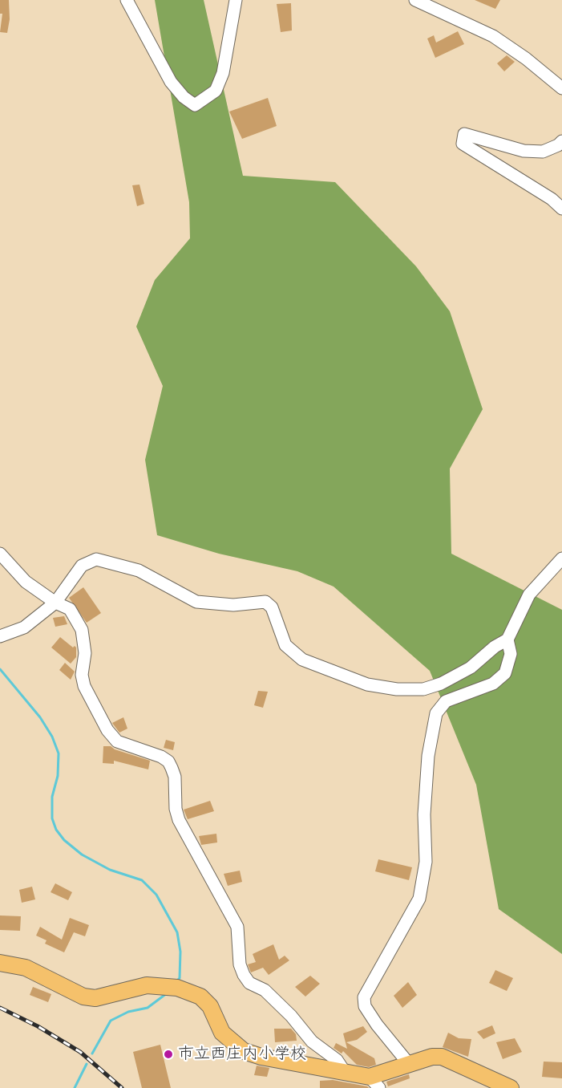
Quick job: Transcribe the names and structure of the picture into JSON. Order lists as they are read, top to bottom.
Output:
{
  "places": ["市立西庄内小学校"]
}
